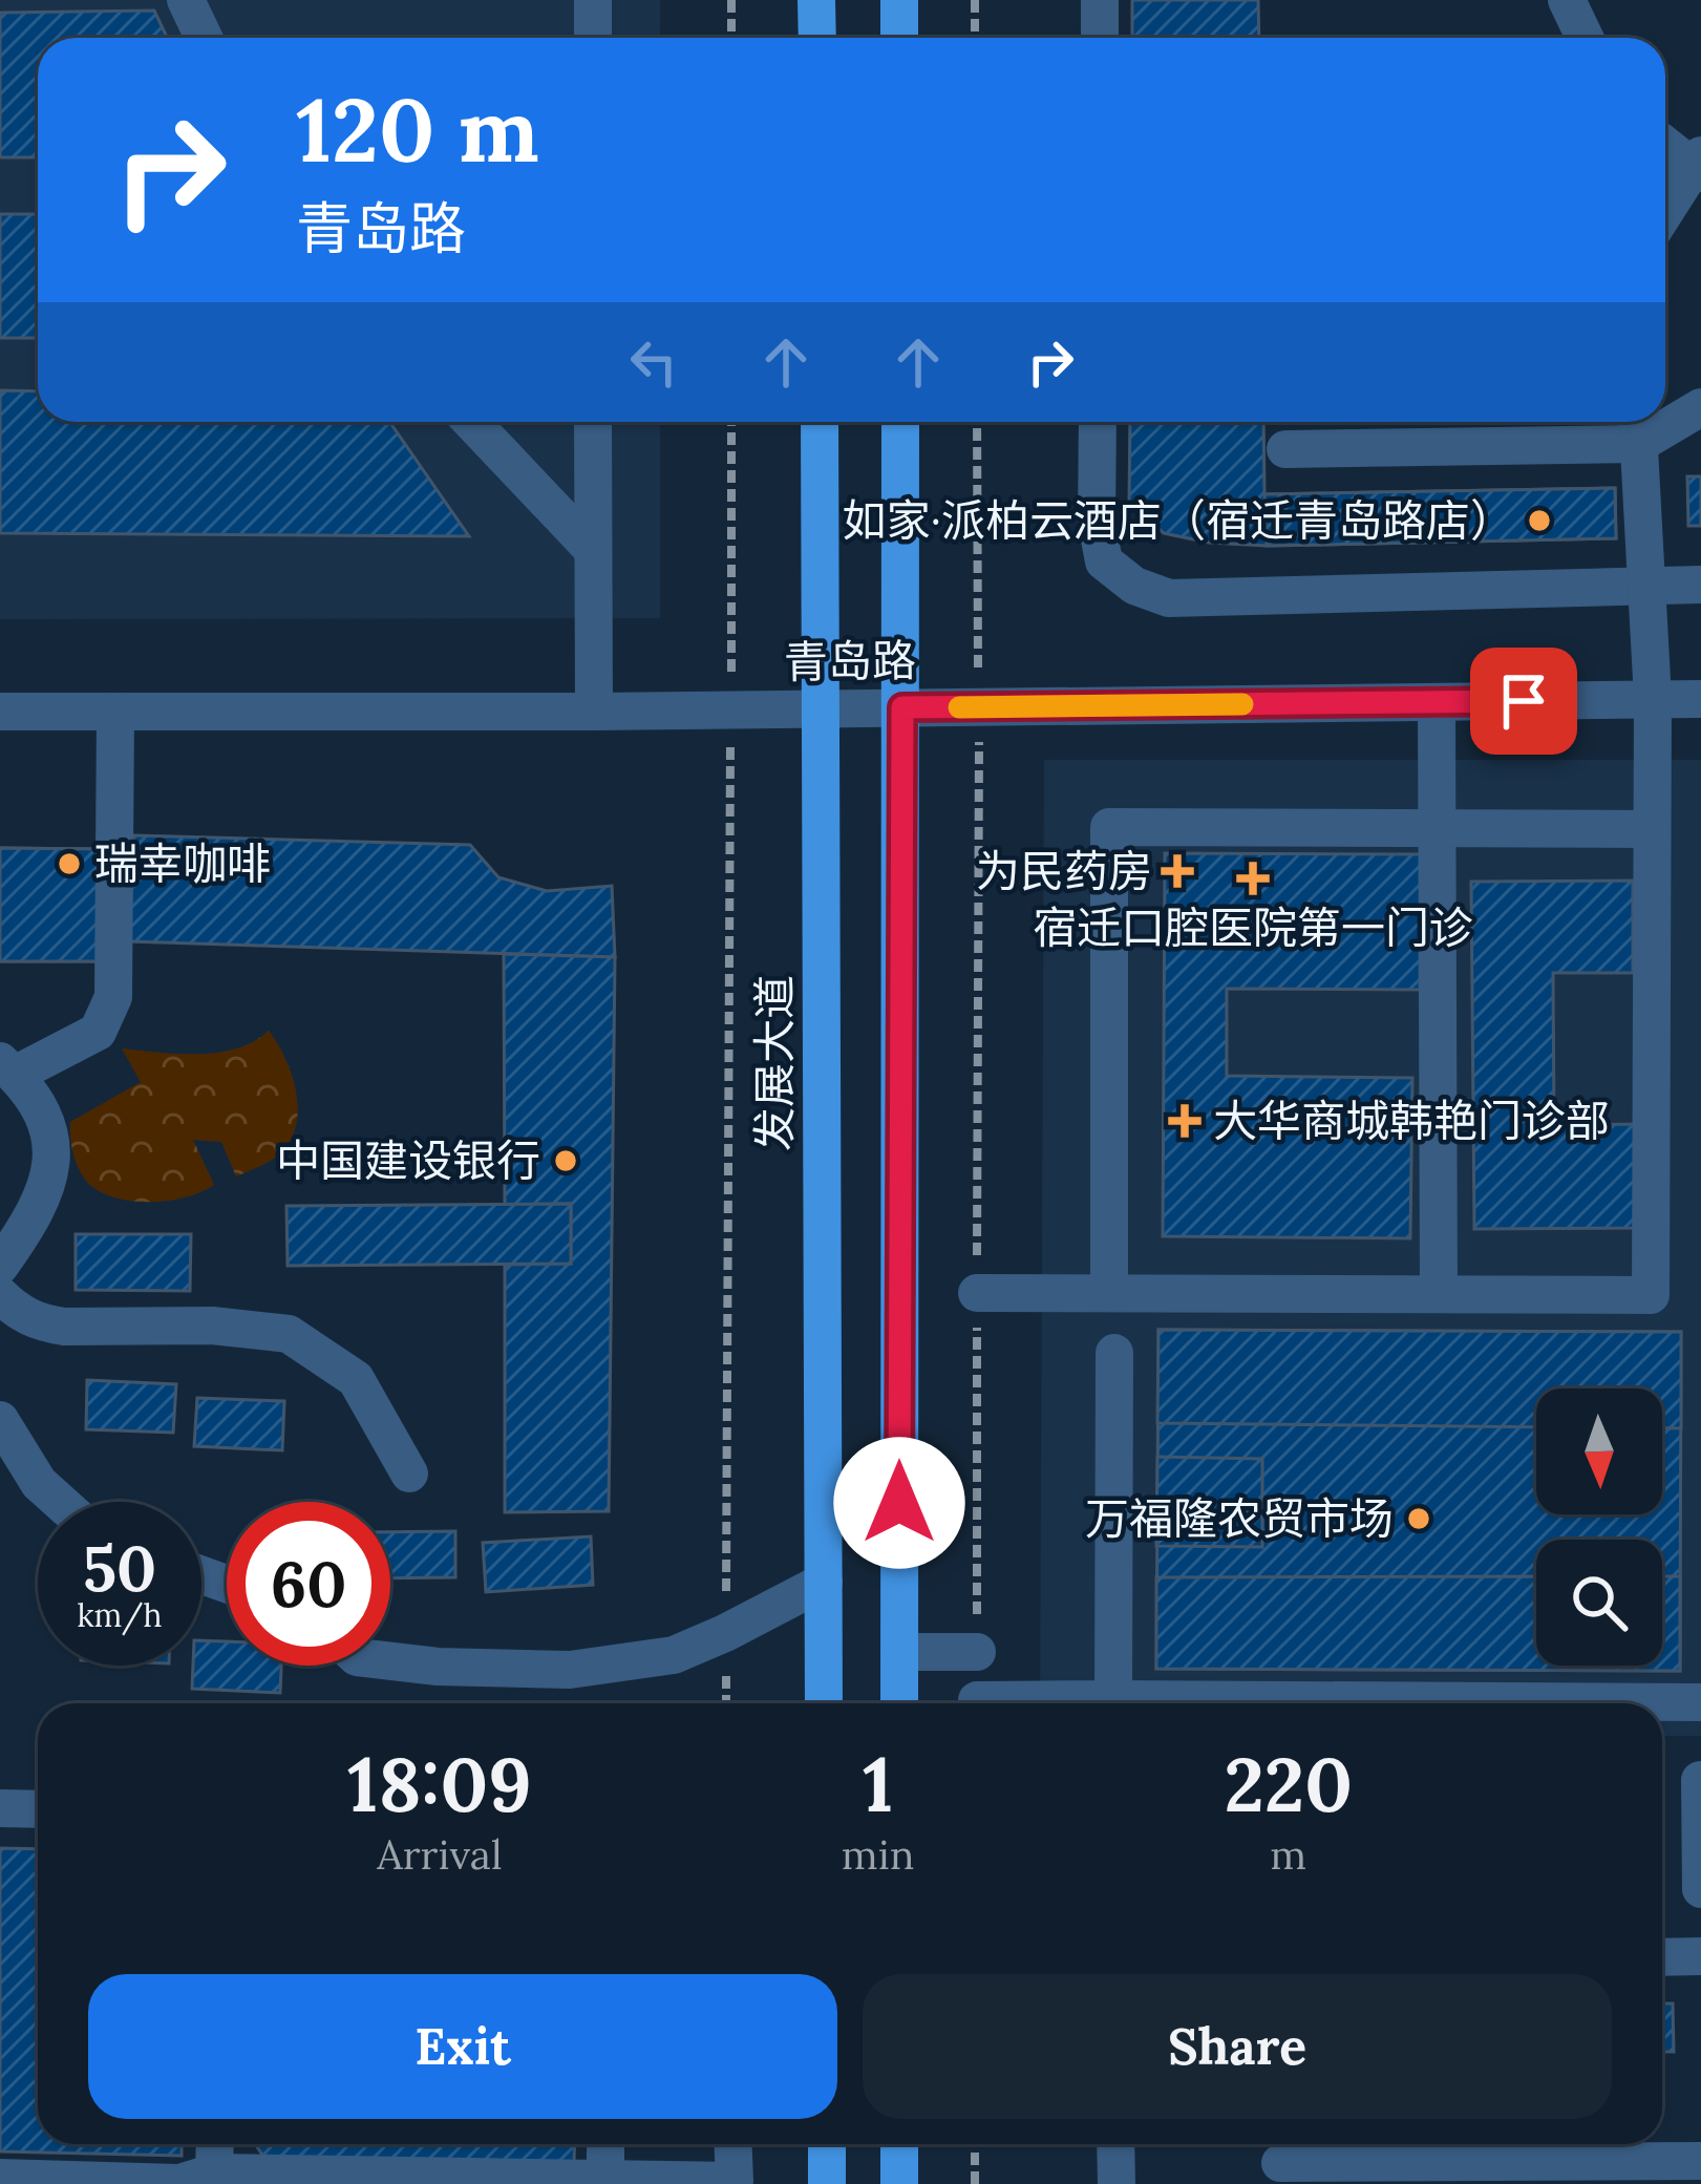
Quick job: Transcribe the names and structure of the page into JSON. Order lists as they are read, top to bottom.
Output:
{
  "streets": {
    "main road": ["发展大道"],
    "street": ["青岛路"]
  },
  "crossings": [
    ["青岛路", "发展大道"]
  ],
  "places": {
    "other": [
      "如家·派柏云酒店（宿迁青岛路店）",
      "瑞幸咖啡",
      "中国建设银行",
      "万福隆农贸市场"
    ],
    "health": ["为民药房", "宿迁口腔医院第一门诊", "大华商城韩艳门诊部"]
  },
  "north": "bottom",
  "page": {
    "turn": ["120 m", "青岛路"],
    "speed": "50 km/h",
    "limit": "60",
    "eta": [
      "18:09",
      "Arrival",
      "1",
      "min",
      "220",
      "m"
    ],
    "buttons": ["Exit", "Share"]
  }
}
